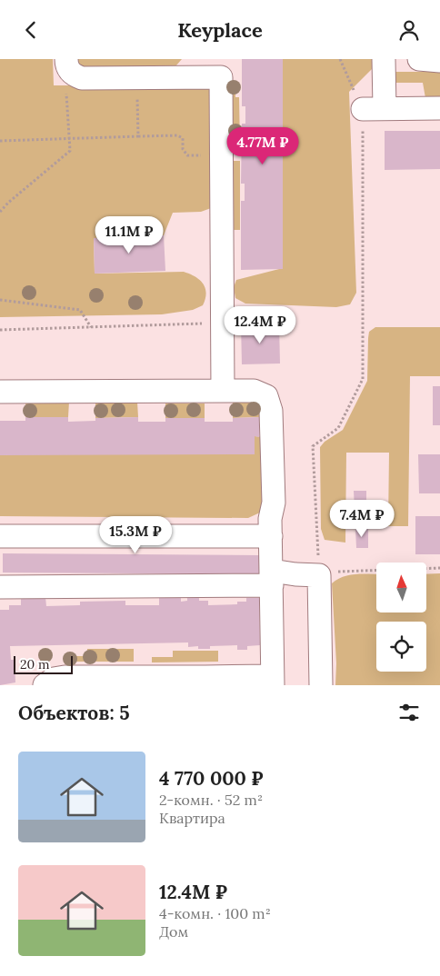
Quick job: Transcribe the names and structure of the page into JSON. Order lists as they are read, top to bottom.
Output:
{
  "scale_bar": "20 m",
  "north": "top",
  "page": {
    "header": "Keyplace",
    "price": [
      "4.77M ₽",
      "11.1M ₽",
      "12.4M ₽",
      "7.4M ₽",
      "15.3M ₽"
    ],
    "scale": "20 m",
    "heading": "Объектов: 5",
    "list": [
      {
        "name": "4 770 000 ₽",
        "note": "2-комн. · 52 m² · Квартира"
      },
      {
        "name": "12.4M ₽",
        "note": "4-комн. · 100 m² · Дом"
      }
    ]
  }
}
